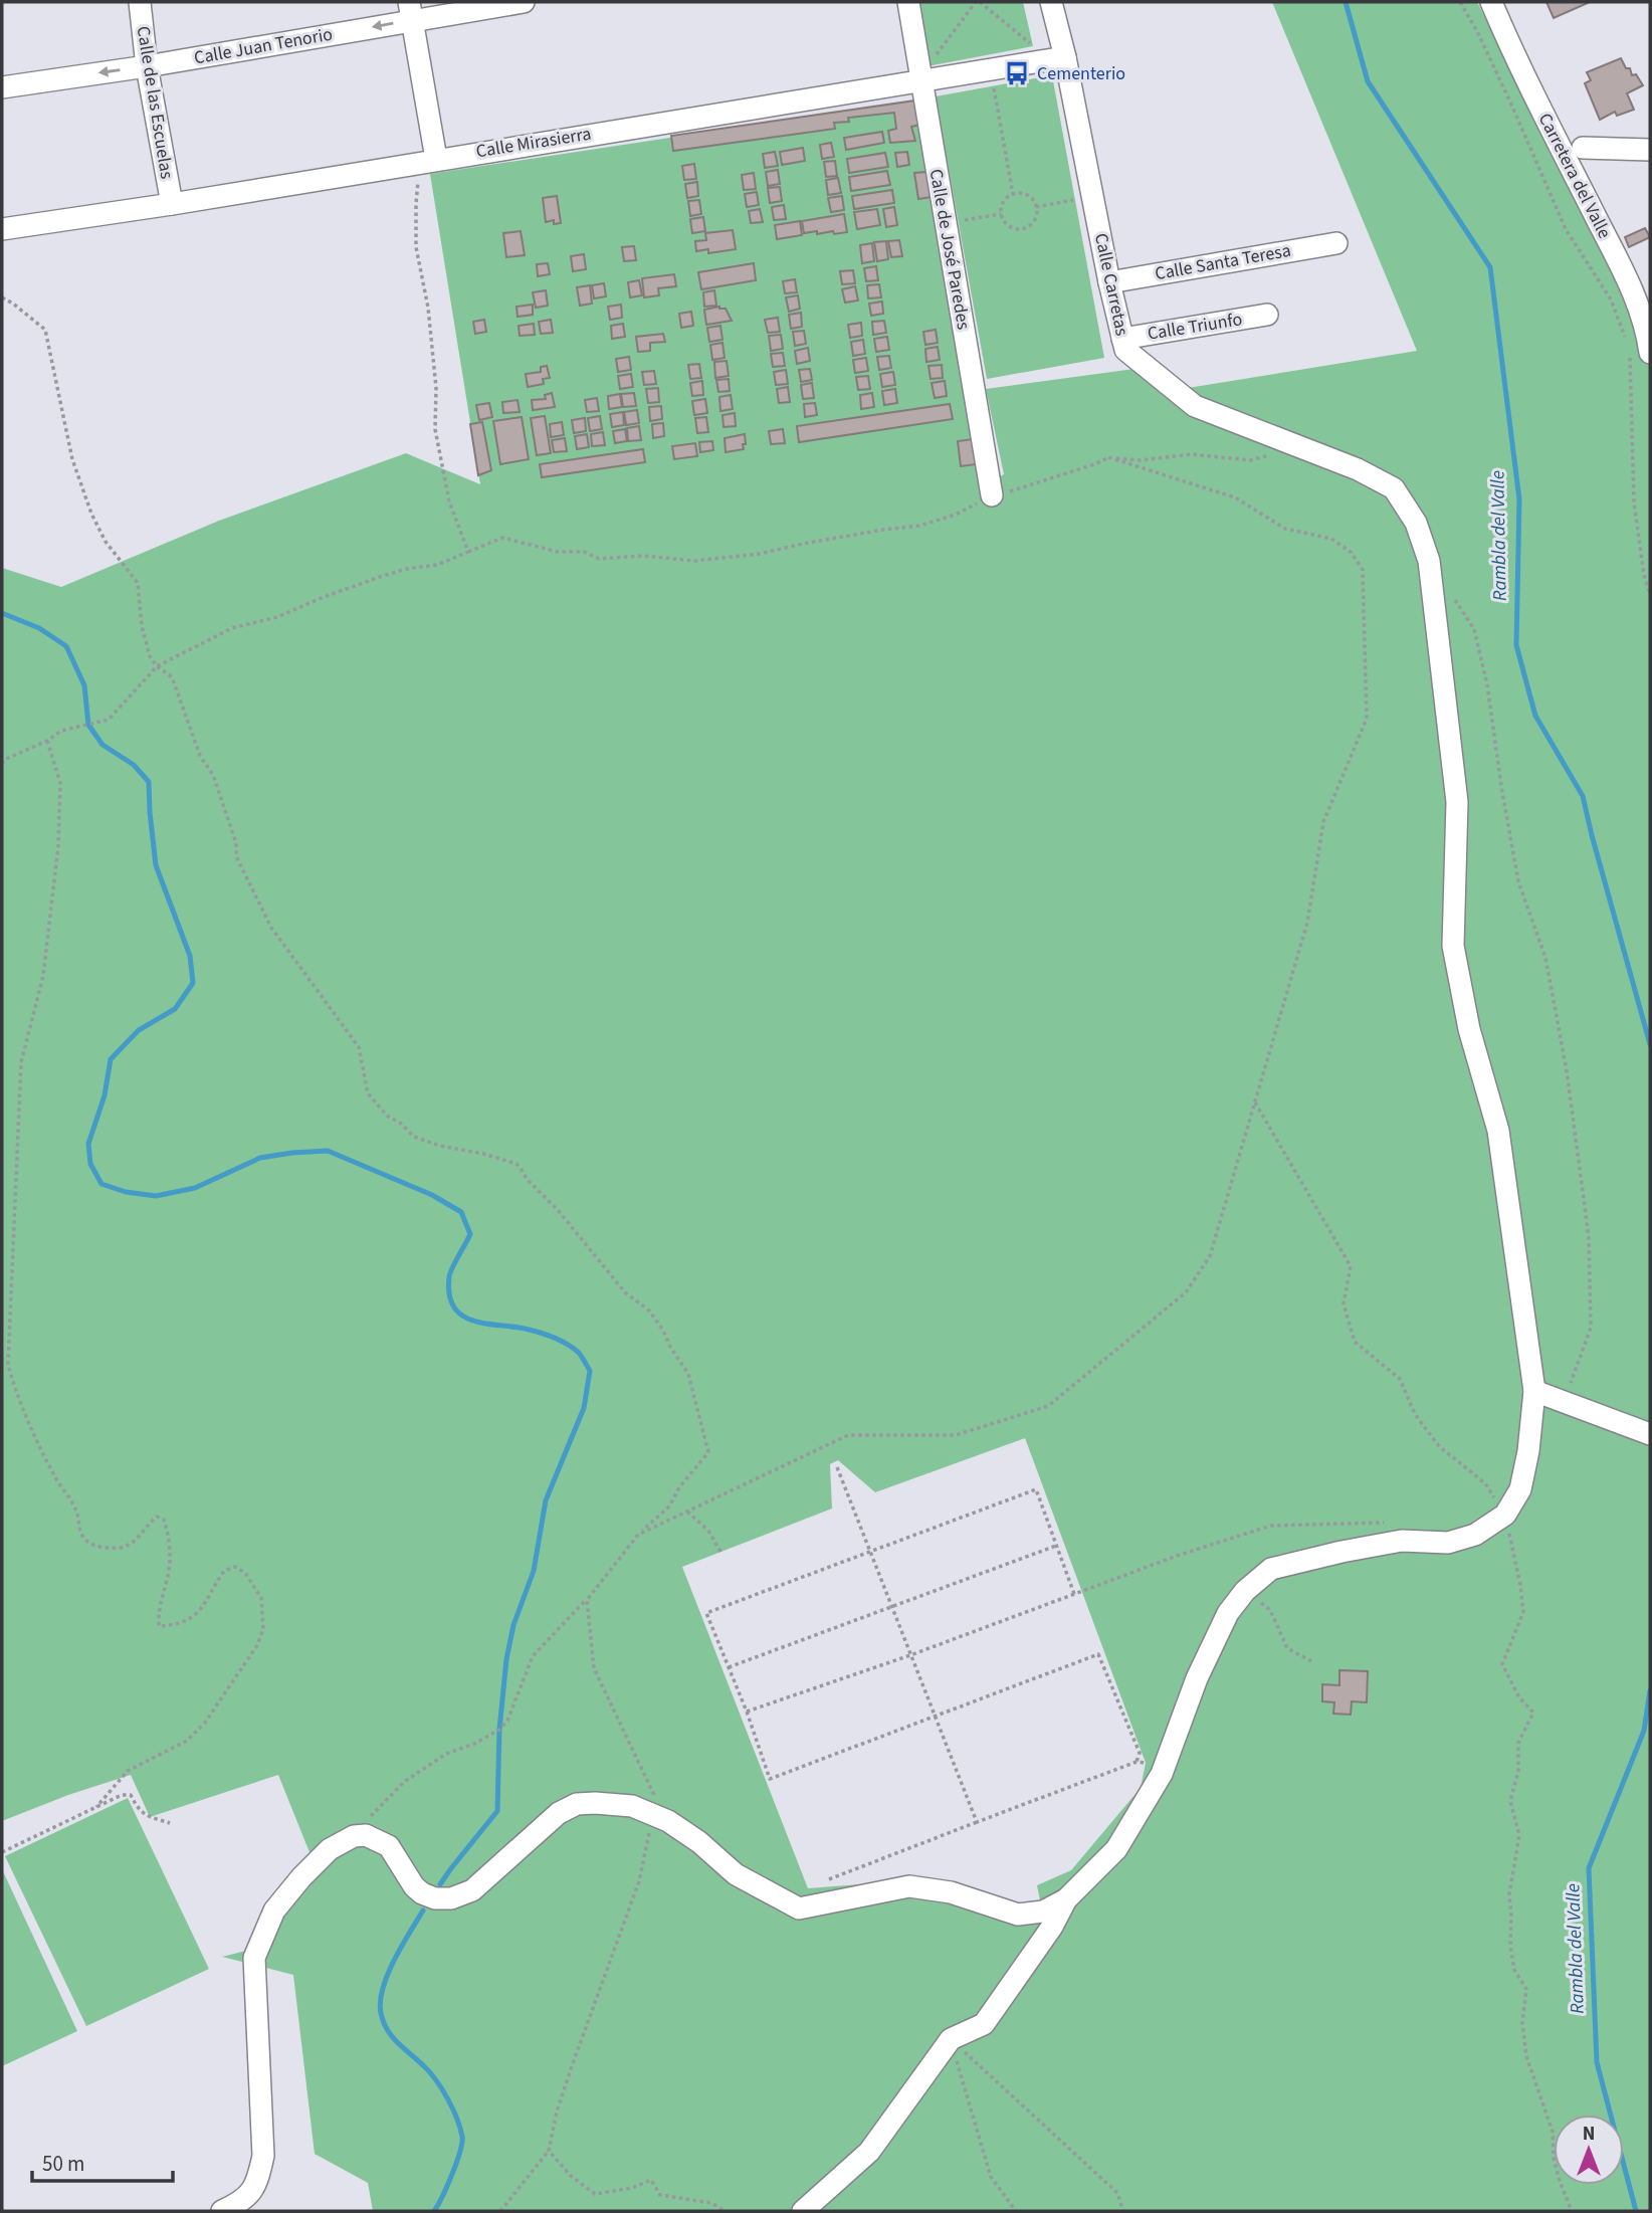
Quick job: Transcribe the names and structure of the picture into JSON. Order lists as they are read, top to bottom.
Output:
{
  "streets": {
    "street": [
      "Calle Juan Tenorio",
      "Calle de las Escuelas",
      "Calle Mirasierra",
      "Carretera del Valle",
      "Calle de José Paredes",
      "Calle Santa Teresa",
      "Calle Carretas",
      "Calle Triunfo"
    ]
  },
  "crossings": [
    ["Calle Juan Tenorio", "Calle de las Escuelas"],
    ["Calle de las Escuelas", "Calle Mirasierra"],
    ["Calle Mirasierra", "Calle de José Paredes"],
    ["Calle Mirasierra", "Calle Carretas"],
    ["Calle Santa Teresa", "Calle Carretas"],
    ["Calle Carretas", "Calle Triunfo"]
  ],
  "one_way": ["Calle Juan Tenorio"],
  "water": ["Rambla del Valle"],
  "places": {
    "bus stop": ["Cementerio"]
  },
  "scale_bar": "50 m",
  "north": "top"
}
